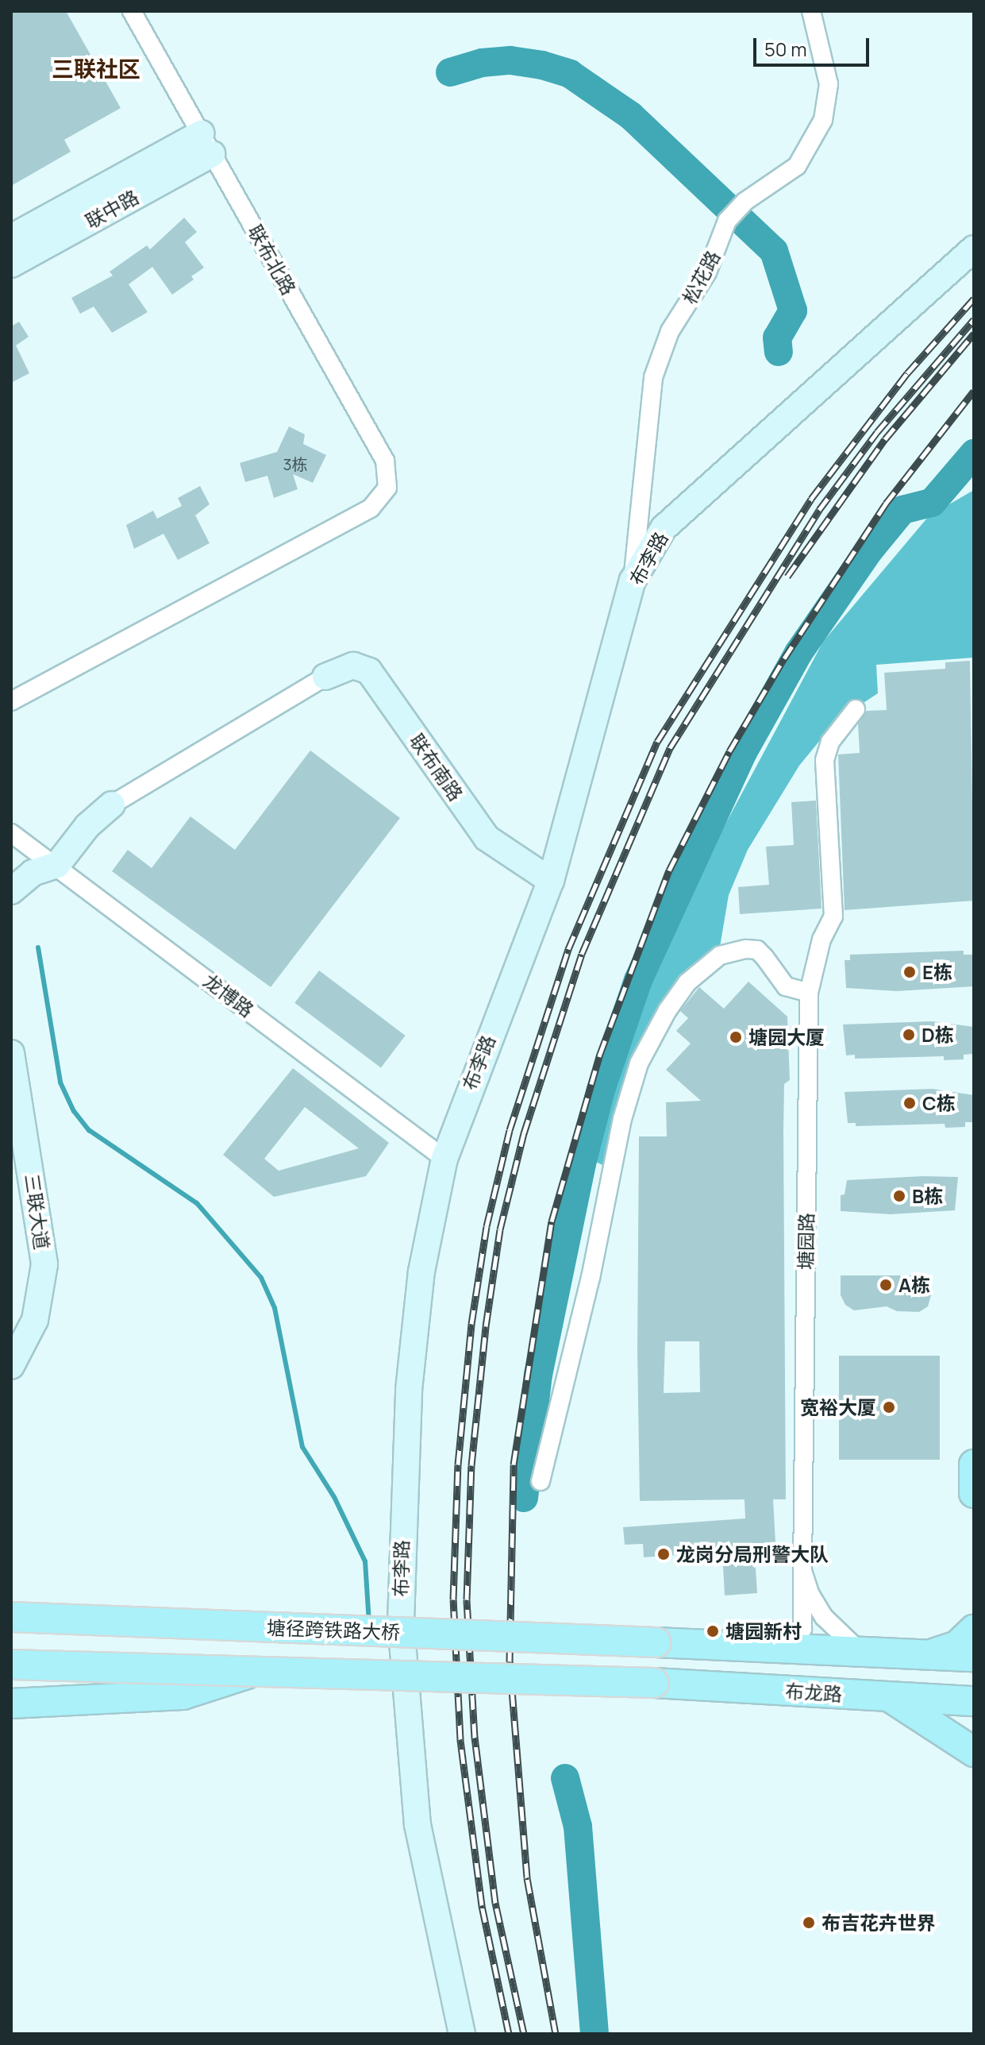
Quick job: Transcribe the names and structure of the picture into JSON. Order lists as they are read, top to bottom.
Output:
{
  "streets": {
    "main road": [
      "联中路",
      "布李路",
      "联布南路",
      "三联大道",
      "塘径跨铁路大桥",
      "布龙路"
    ],
    "street": [
      "联布北路",
      "松花路",
      "龙博路",
      "塘园路"
    ]
  },
  "crossings": [
    ["联中路", "联布北路"],
    ["松花路", "布李路"],
    ["布李路", "联布南路"],
    ["布李路", "龙博路"],
    ["塘园路", "塘径跨铁路大桥"]
  ],
  "districts": ["三联社区"],
  "places": [
    "E栋",
    "D栋",
    "塘园大厦",
    "C栋",
    "B栋",
    "A栋",
    "宽裕大厦",
    "龙岗分局刑警大队",
    "塘园新村",
    "布吉花卉世界"
  ],
  "house_numbers": ["3栋"],
  "scale_bar": "50 m"
}
